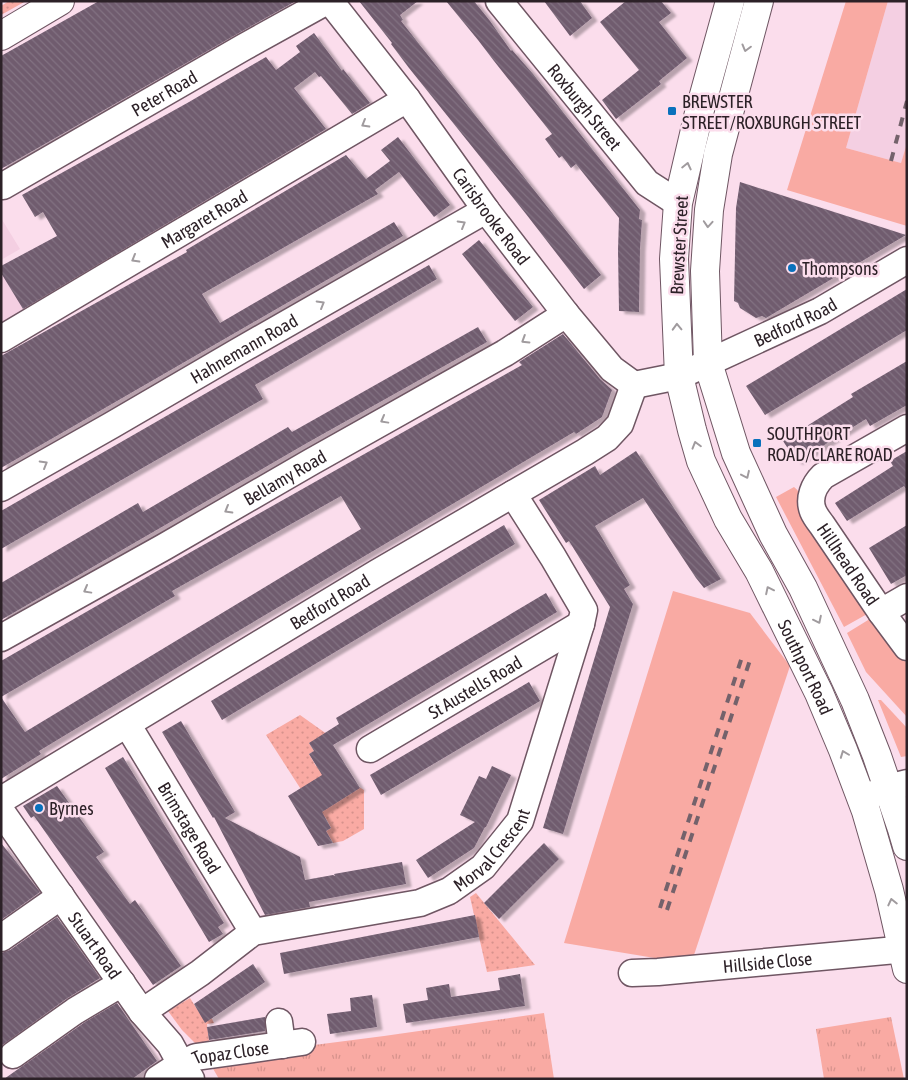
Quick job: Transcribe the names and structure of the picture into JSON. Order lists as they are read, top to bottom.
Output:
{
  "streets": {
    "main road": ["Brewster Street", "Southport Road"],
    "street": [
      "Peter Road",
      "Roxburgh Street",
      "Carisbrooke Road",
      "Margaret Road",
      "Bedford Road",
      "Hahnemann Road",
      "Bellamy Road",
      "Hillhead Road",
      "St Austells Road",
      "Brimstage Road",
      "Morval Crescent",
      "Stuart Road",
      "Hillside Close",
      "Topaz Close"
    ]
  },
  "crossings": [
    ["Peter Road", "Carisbrooke Road"],
    ["Roxburgh Street", "Brewster Street"],
    ["Carisbrooke Road", "Margaret Road"],
    ["Carisbrooke Road", "Bedford Road"],
    ["Carisbrooke Road", "Hahnemann Road"],
    ["Carisbrooke Road", "Bellamy Road"],
    ["Brewster Street", "Bedford Road"],
    ["Brewster Street", "Southport Road"],
    ["Bedford Road", "Southport Road"],
    ["Bedford Road", "Brimstage Road"],
    ["Bedford Road", "Morval Crescent"],
    ["Southport Road", "Hillside Close"],
    ["St Austells Road", "Morval Crescent"],
    ["Brimstage Road", "Morval Crescent"],
    ["Morval Crescent", "Stuart Road"],
    ["Stuart Road", "Topaz Close"]
  ],
  "one_way": ["Margaret Road", "Hahnemann Road", "Bellamy Road"],
  "places": {
    "transit": ["BREWSTER STREET/ROXBURGH STREET", "SOUTHPORT ROAD/CLARE ROAD"],
    "other": ["Thompsons", "Byrnes"]
  }
}
